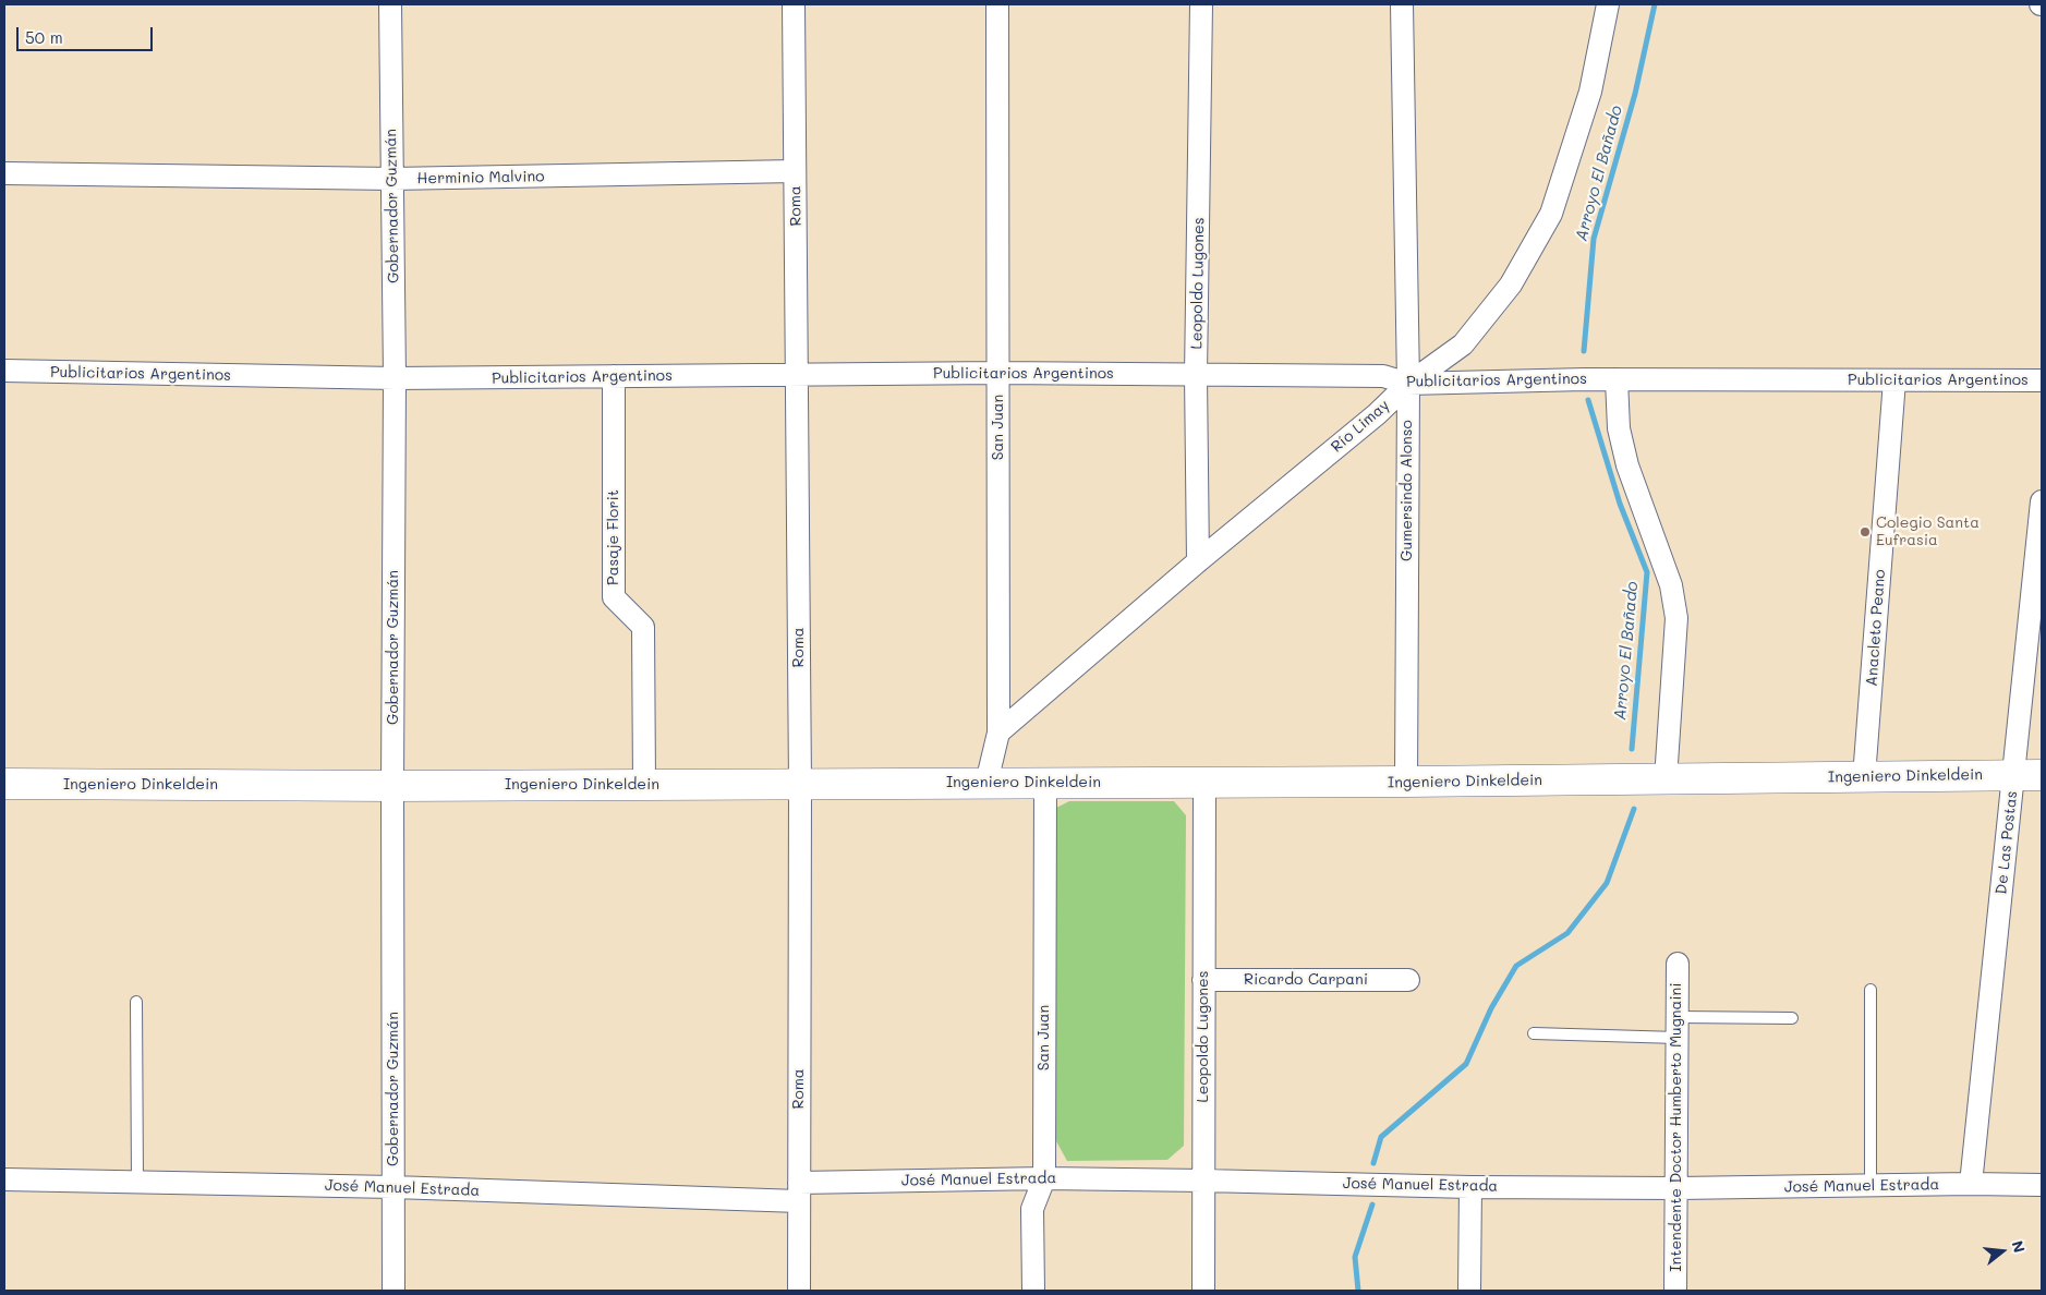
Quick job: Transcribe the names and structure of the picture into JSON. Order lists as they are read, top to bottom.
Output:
{
  "streets": {
    "main road": ["Ingeniero Dinkeldein"],
    "street": [
      "Herminio Malvino",
      "Gobernador Guzmán",
      "Roma",
      "Leopoldo Lugones",
      "Publicitarios Argentinos",
      "Río Limay",
      "San Juan",
      "Gumersindo Alonso",
      "Pasaje Florit",
      "Anacleto Peano",
      "De Las Postas",
      "Ricardo Carpani",
      "Intendente Doctor Humberto Mugnaini",
      "José Manuel Estrada"
    ]
  },
  "crossings": [
    ["Herminio Malvino", "Gobernador Guzmán"],
    ["Herminio Malvino", "Roma"],
    ["Gobernador Guzmán", "Publicitarios Argentinos"],
    ["Gobernador Guzmán", "Ingeniero Dinkeldein"],
    ["Gobernador Guzmán", "José Manuel Estrada"],
    ["Roma", "Publicitarios Argentinos"],
    ["Roma", "Ingeniero Dinkeldein"],
    ["Roma", "José Manuel Estrada"],
    ["Leopoldo Lugones", "Publicitarios Argentinos"],
    ["Leopoldo Lugones", "Río Limay"],
    ["Leopoldo Lugones", "Ingeniero Dinkeldein"],
    ["Leopoldo Lugones", "Ricardo Carpani"],
    ["Leopoldo Lugones", "José Manuel Estrada"],
    ["Publicitarios Argentinos", "Río Limay"],
    ["Publicitarios Argentinos", "San Juan"],
    ["Publicitarios Argentinos", "Gumersindo Alonso"],
    ["Publicitarios Argentinos", "Pasaje Florit"],
    ["Publicitarios Argentinos", "Anacleto Peano"],
    ["Río Limay", "San Juan"],
    ["Río Limay", "Gumersindo Alonso"],
    ["San Juan", "Ingeniero Dinkeldein"],
    ["San Juan", "José Manuel Estrada"],
    ["Gumersindo Alonso", "Ingeniero Dinkeldein"],
    ["Pasaje Florit", "Ingeniero Dinkeldein"],
    ["Anacleto Peano", "Ingeniero Dinkeldein"],
    ["Ingeniero Dinkeldein", "De Las Postas"],
    ["De Las Postas", "José Manuel Estrada"],
    ["Intendente Doctor Humberto Mugnaini", "José Manuel Estrada"]
  ],
  "water": ["Arroyo El Bañado"],
  "places": ["Colegio Santa Eufrasia"],
  "scale_bar": "50 m",
  "north": "right"
}
